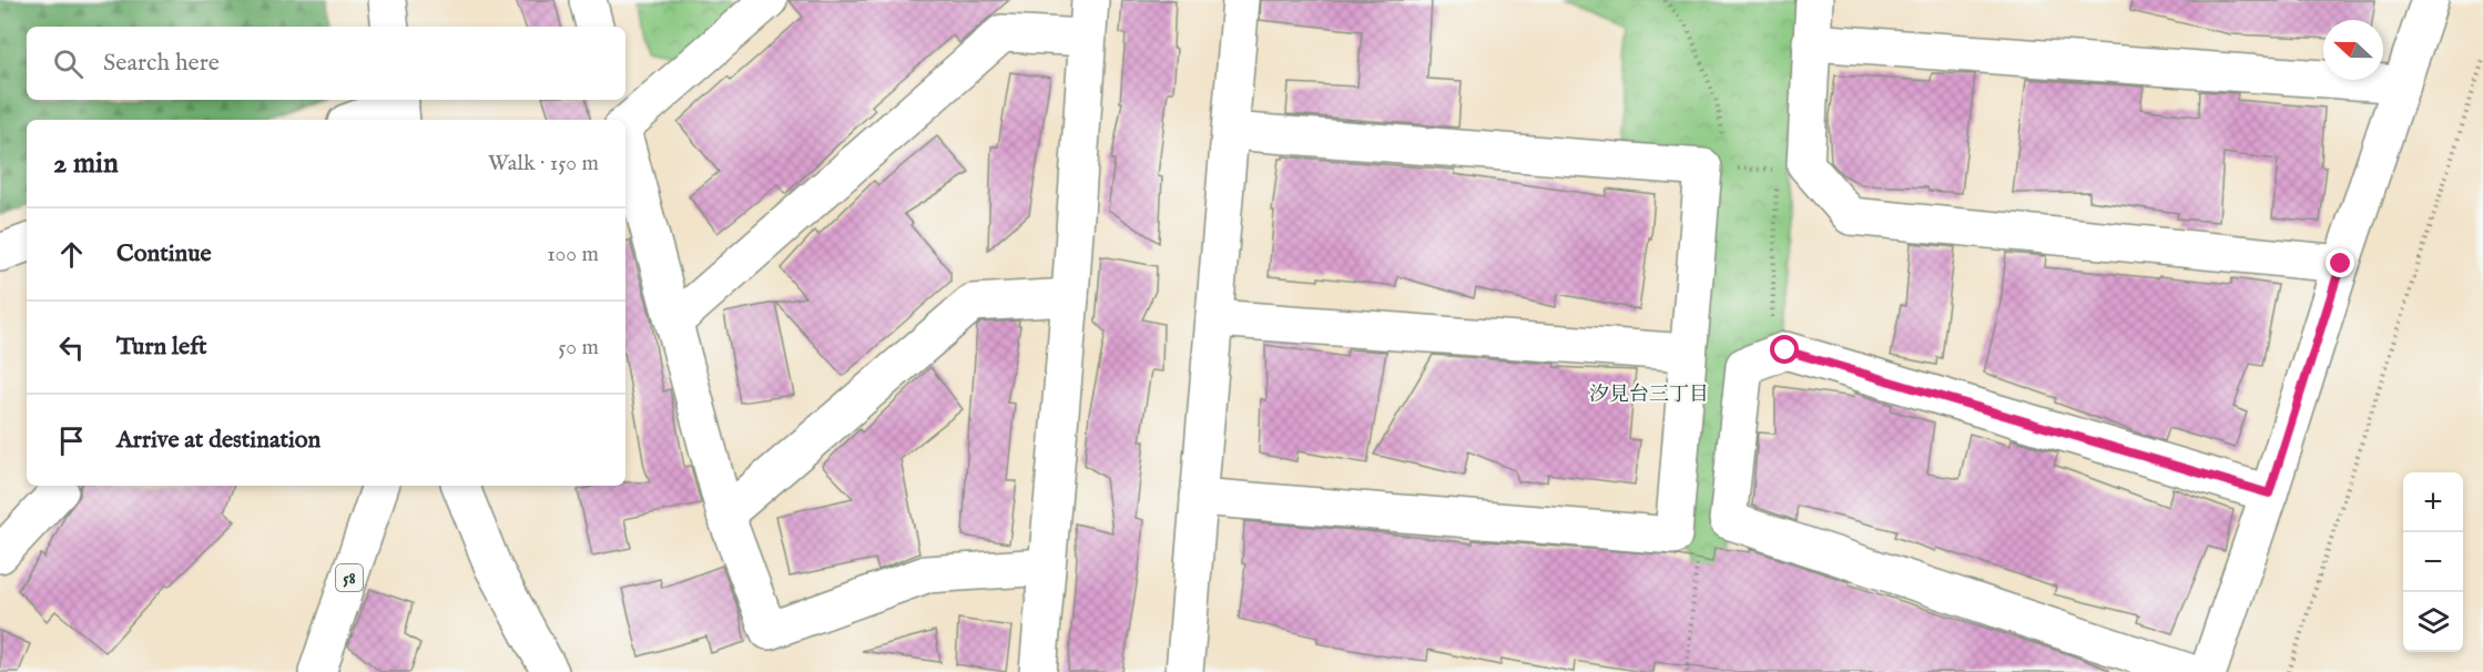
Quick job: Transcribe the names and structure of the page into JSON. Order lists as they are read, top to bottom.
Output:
{
  "streets": {
    "street": ["58"]
  },
  "districts": ["汐見台三丁目"],
  "north": "left",
  "page": {
    "search": "Search here",
    "heading": ["2 min", "Walk · 150 m"],
    "list": [
      ["Continue", "100 m"],
      ["Turn left", "50 m"],
      "Arrive at destination"
    ],
    "map_buttons": ["+", "−"]
  }
}
